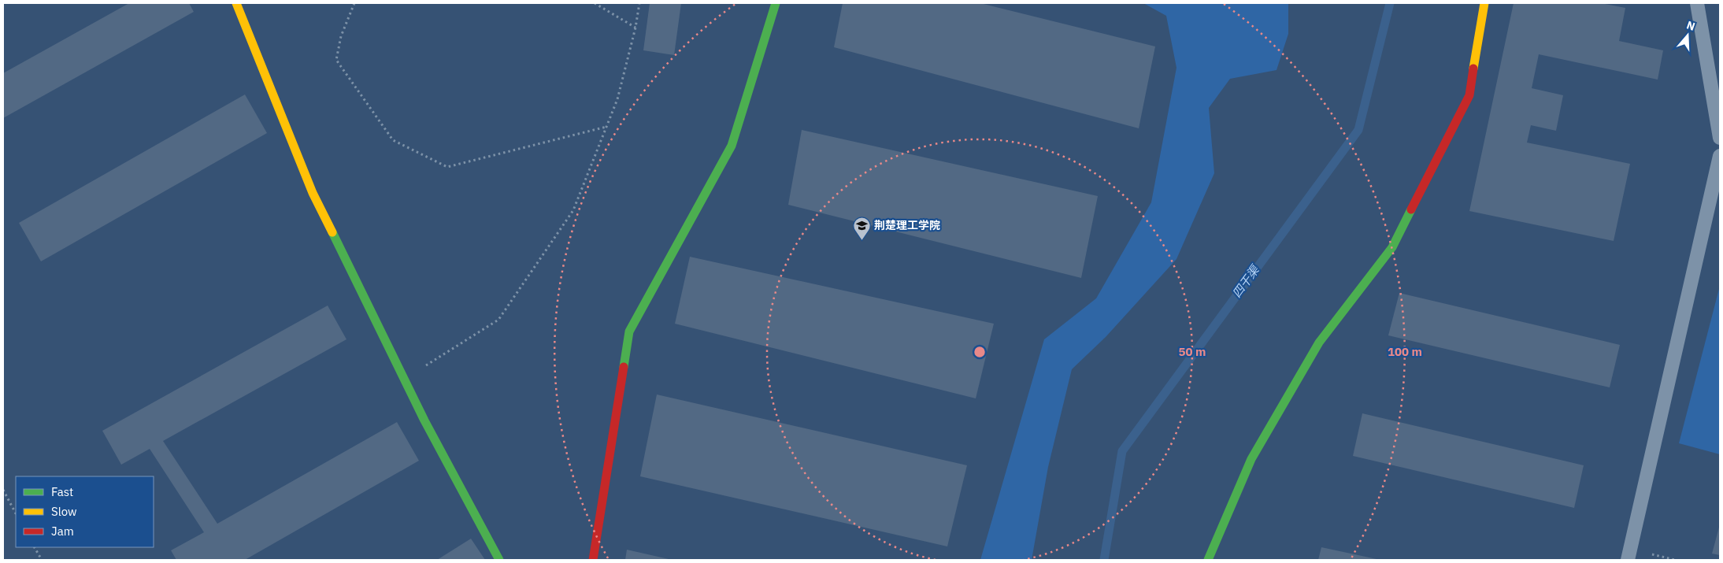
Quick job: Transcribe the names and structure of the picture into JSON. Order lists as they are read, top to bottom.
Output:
{
  "water": ["四干渠"],
  "places": {
    "school or university": ["荆楚理工学院"]
  },
  "legend": ["Fast", "Slow", "Jam"],
  "north": "top",
  "rings": ["50 m", "100 m"]
}
